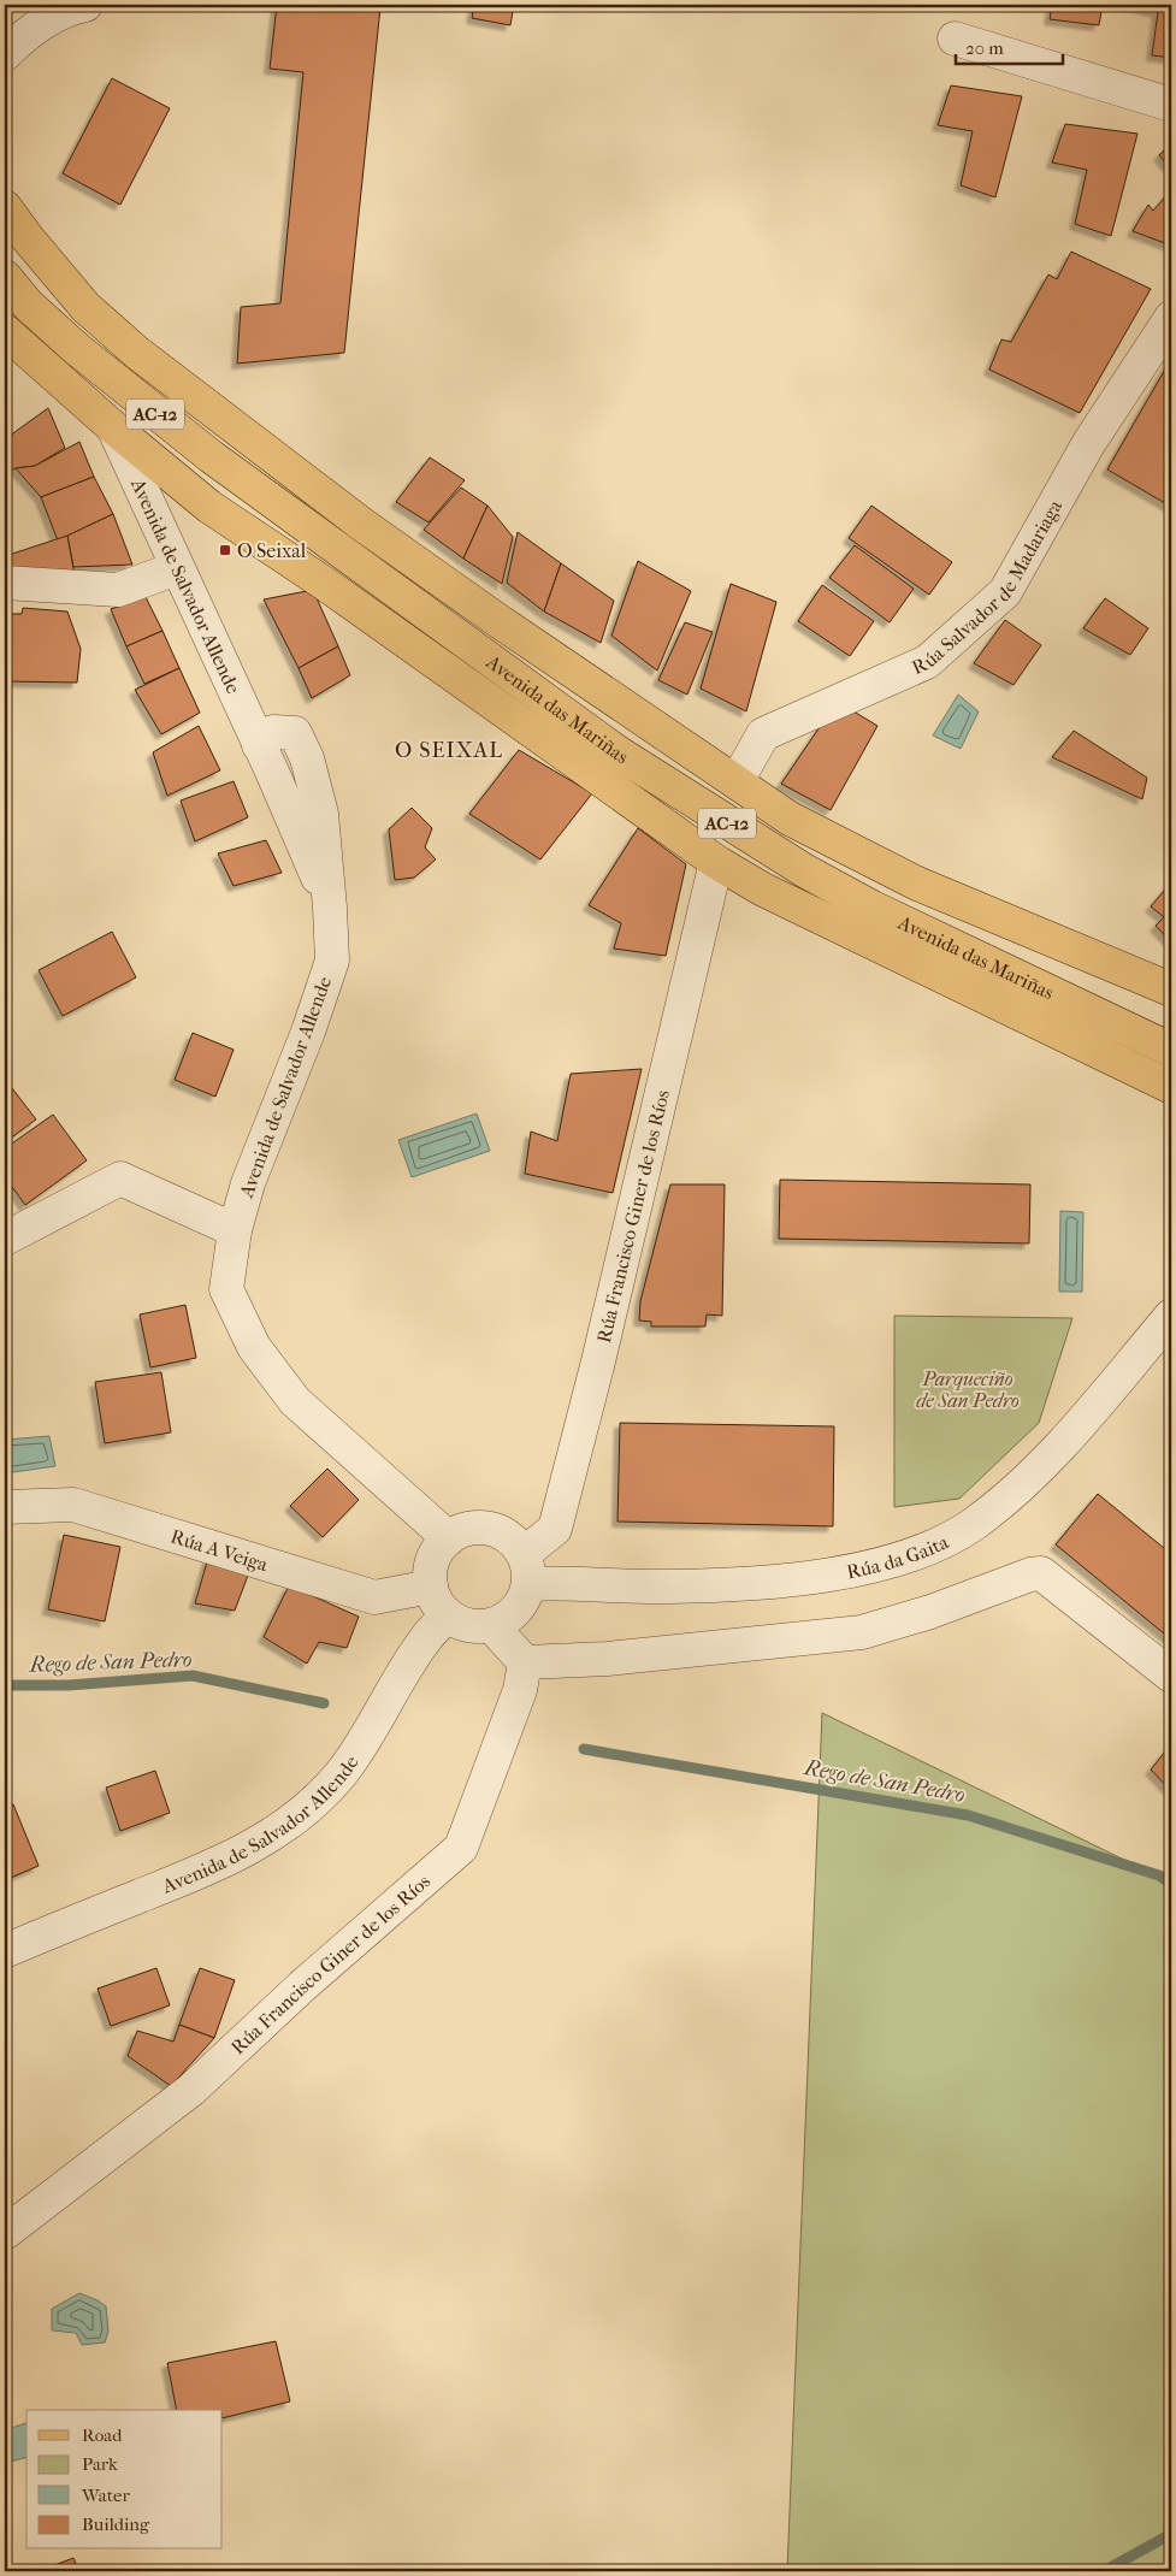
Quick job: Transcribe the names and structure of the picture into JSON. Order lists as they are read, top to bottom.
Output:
{
  "streets": {
    "main road": ["AC-12", "Avenida das Mariñas"],
    "street": [
      "Rúa Salvador de Madariaga",
      "Avenida de Salvador Allende",
      "Rúa Francisco Giner de los Ríos",
      "Rúa A Veiga",
      "Rúa da Gaita"
    ]
  },
  "crossings": [
    ["Avenida de Salvador Allende", "Rúa Francisco Giner de los Ríos"],
    ["Avenida de Salvador Allende", "Rúa A Veiga"],
    ["Avenida de Salvador Allende", "Rúa da Gaita"],
    ["Rúa Francisco Giner de los Ríos", "Rúa A Veiga"],
    ["Rúa Francisco Giner de los Ríos", "Rúa da Gaita"],
    ["Rúa A Veiga", "Rúa da Gaita"]
  ],
  "districts": ["O SEIXAL"],
  "water": ["Rego de San Pedro"],
  "parks": ["Parqueciño de San Pedro"],
  "places": {
    "transit": ["O Seixal"]
  },
  "legend": [
    "Road",
    "Park",
    "Water",
    "Building"
  ],
  "scale_bar": "20 m"
}
